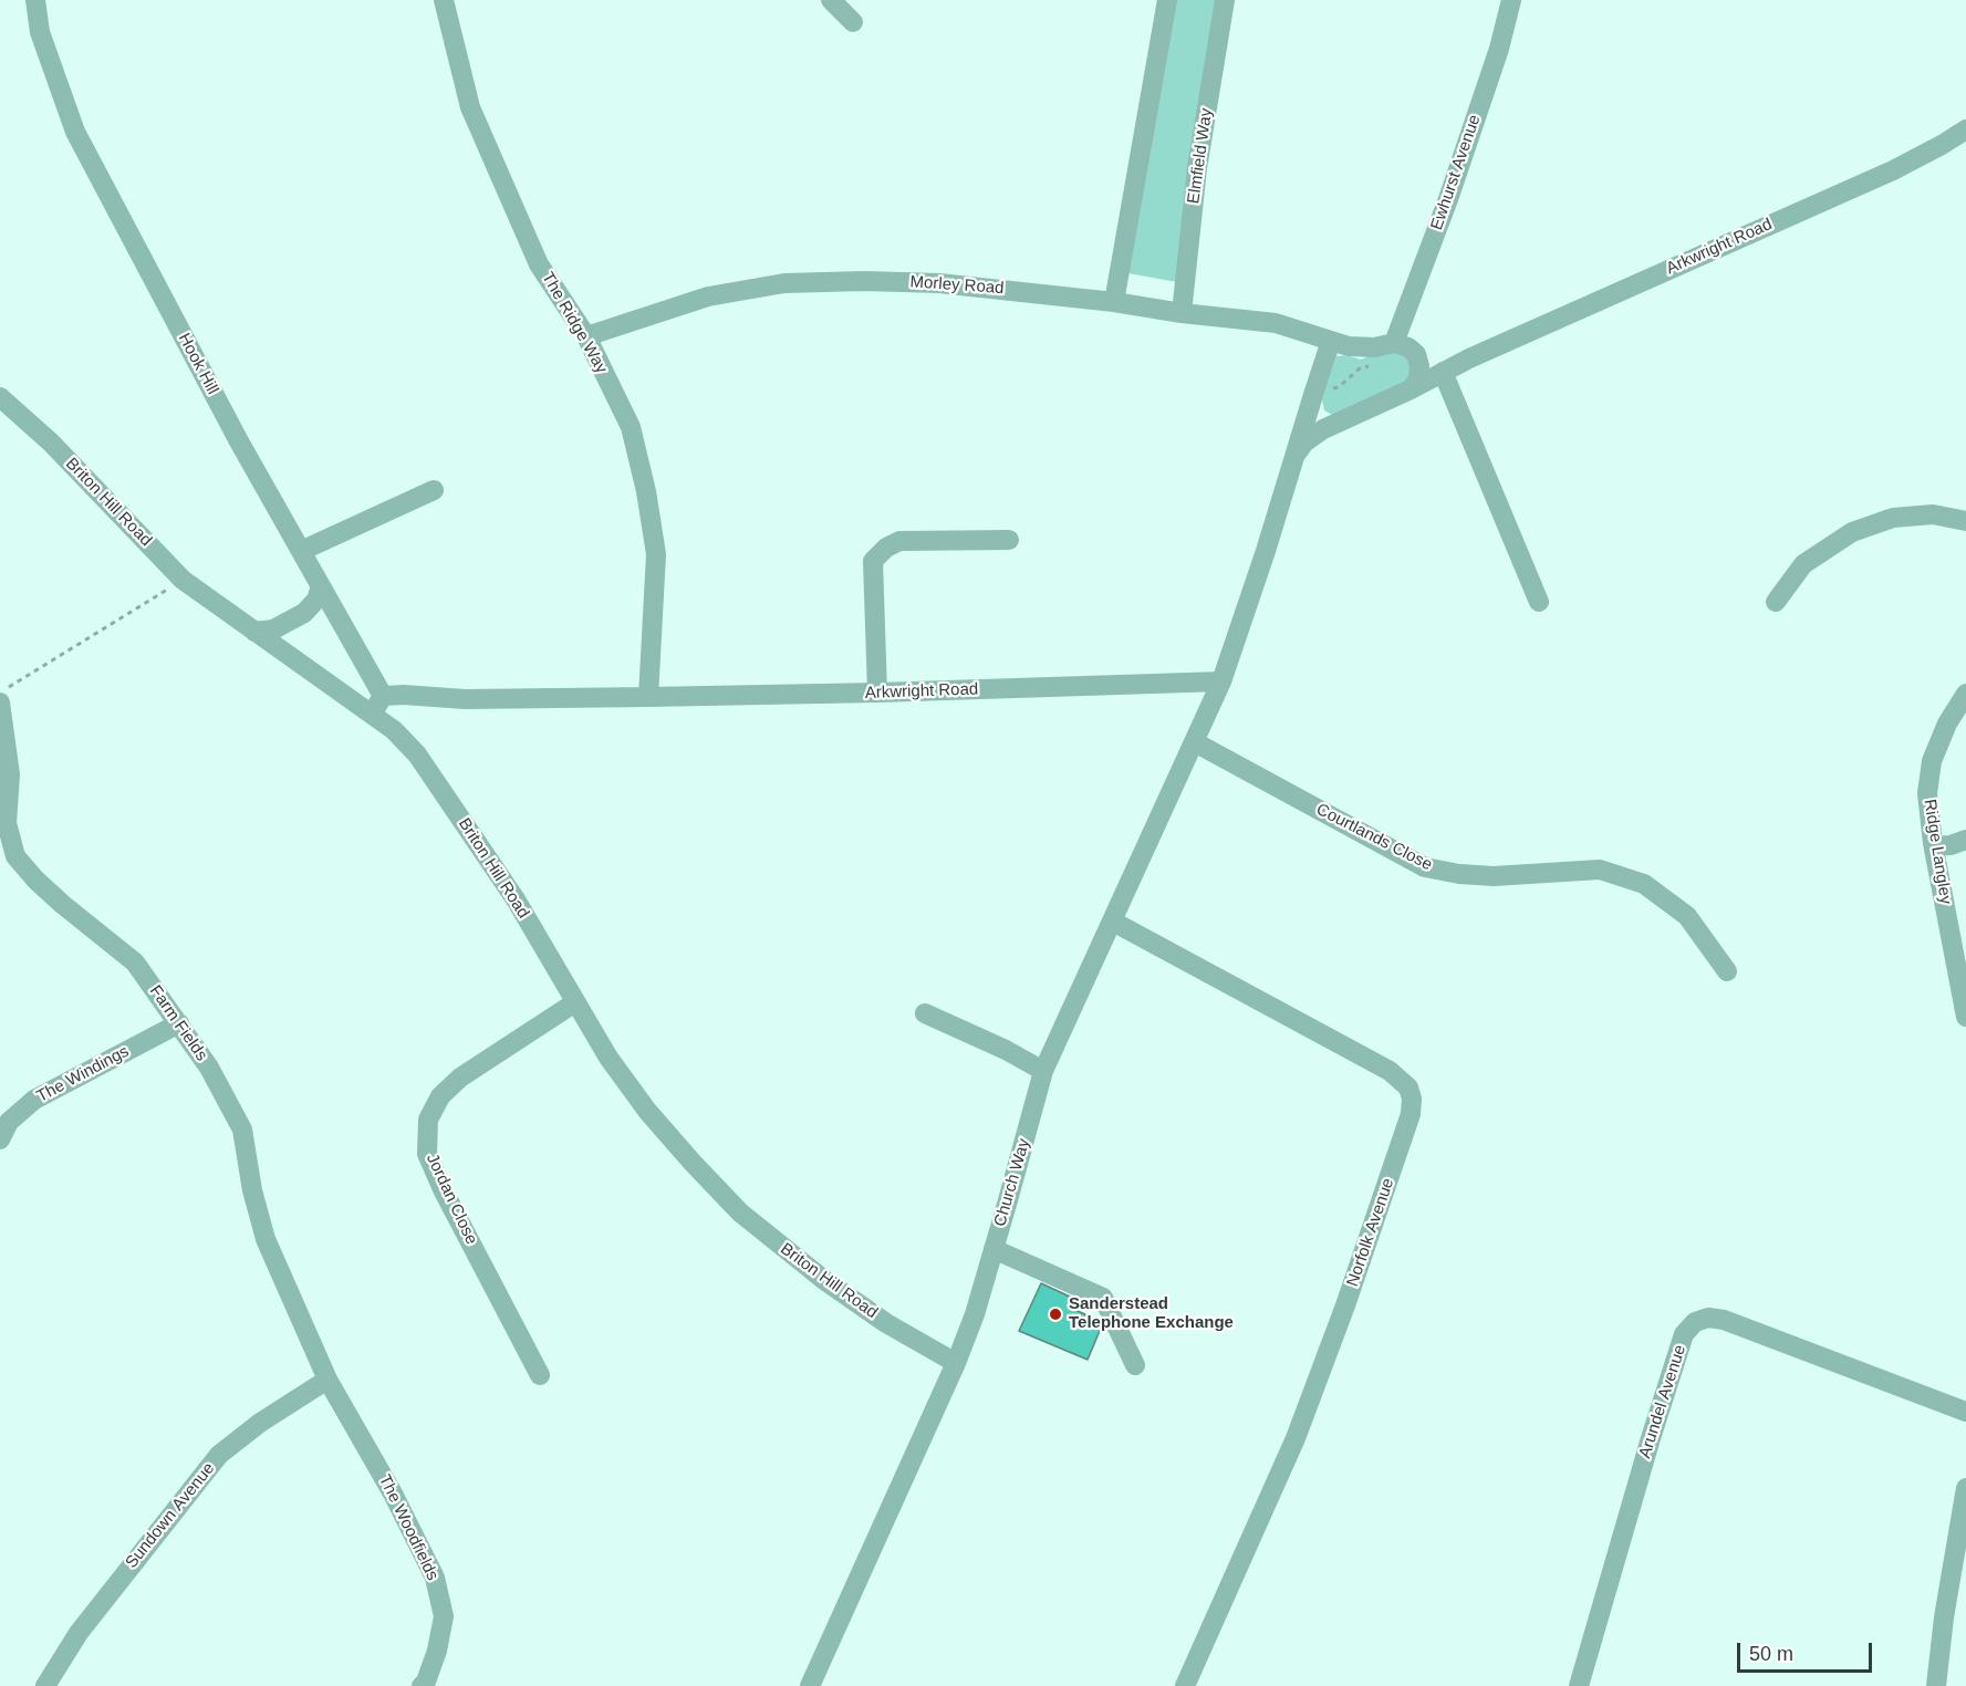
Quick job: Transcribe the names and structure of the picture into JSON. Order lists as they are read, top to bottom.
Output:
{
  "streets": {
    "street": [
      "Elmfield Way",
      "Ewhurst Avenue",
      "Arkwright Road",
      "Morley Road",
      "The Ridge Way",
      "Hook Hill",
      "Briton Hill Road",
      "Courtlands Close",
      "Ridge Langley",
      "Farm Fields",
      "The Windings",
      "Church Way",
      "Jordan Close",
      "Norfolk Avenue",
      "Arundel Avenue",
      "Sundown Avenue",
      "The Woodfields"
    ]
  },
  "crossings": [
    ["Elmfield Way", "Morley Road"],
    ["Ewhurst Avenue", "Arkwright Road"],
    ["Arkwright Road", "Morley Road"],
    ["Arkwright Road", "The Ridge Way"],
    ["Arkwright Road", "Hook Hill"],
    ["Arkwright Road", "Church Way"],
    ["Morley Road", "The Ridge Way"],
    ["Briton Hill Road", "Church Way"],
    ["Briton Hill Road", "Jordan Close"],
    ["Courtlands Close", "Church Way"],
    ["Farm Fields", "The Windings"],
    ["Farm Fields", "Sundown Avenue"],
    ["Farm Fields", "The Woodfields"],
    ["Church Way", "Norfolk Avenue"],
    ["Sundown Avenue", "The Woodfields"]
  ],
  "places": ["Sanderstead Telephone Exchange"],
  "scale_bar": "50 m"
}
